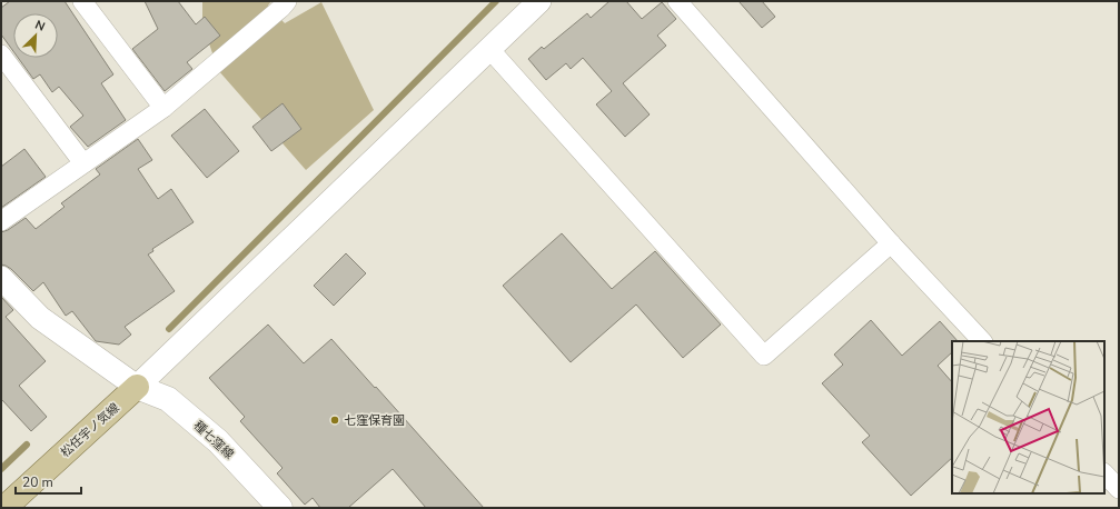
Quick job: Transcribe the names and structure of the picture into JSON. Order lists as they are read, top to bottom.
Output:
{
  "streets": {
    "main road": ["松任宇ノ気線", "種七窪線"]
  },
  "crossings": [
    ["松任宇ノ気線", "種七窪線"]
  ],
  "places": ["七窪保育園"],
  "scale_bar": "20 m",
  "north": "top right"
}
